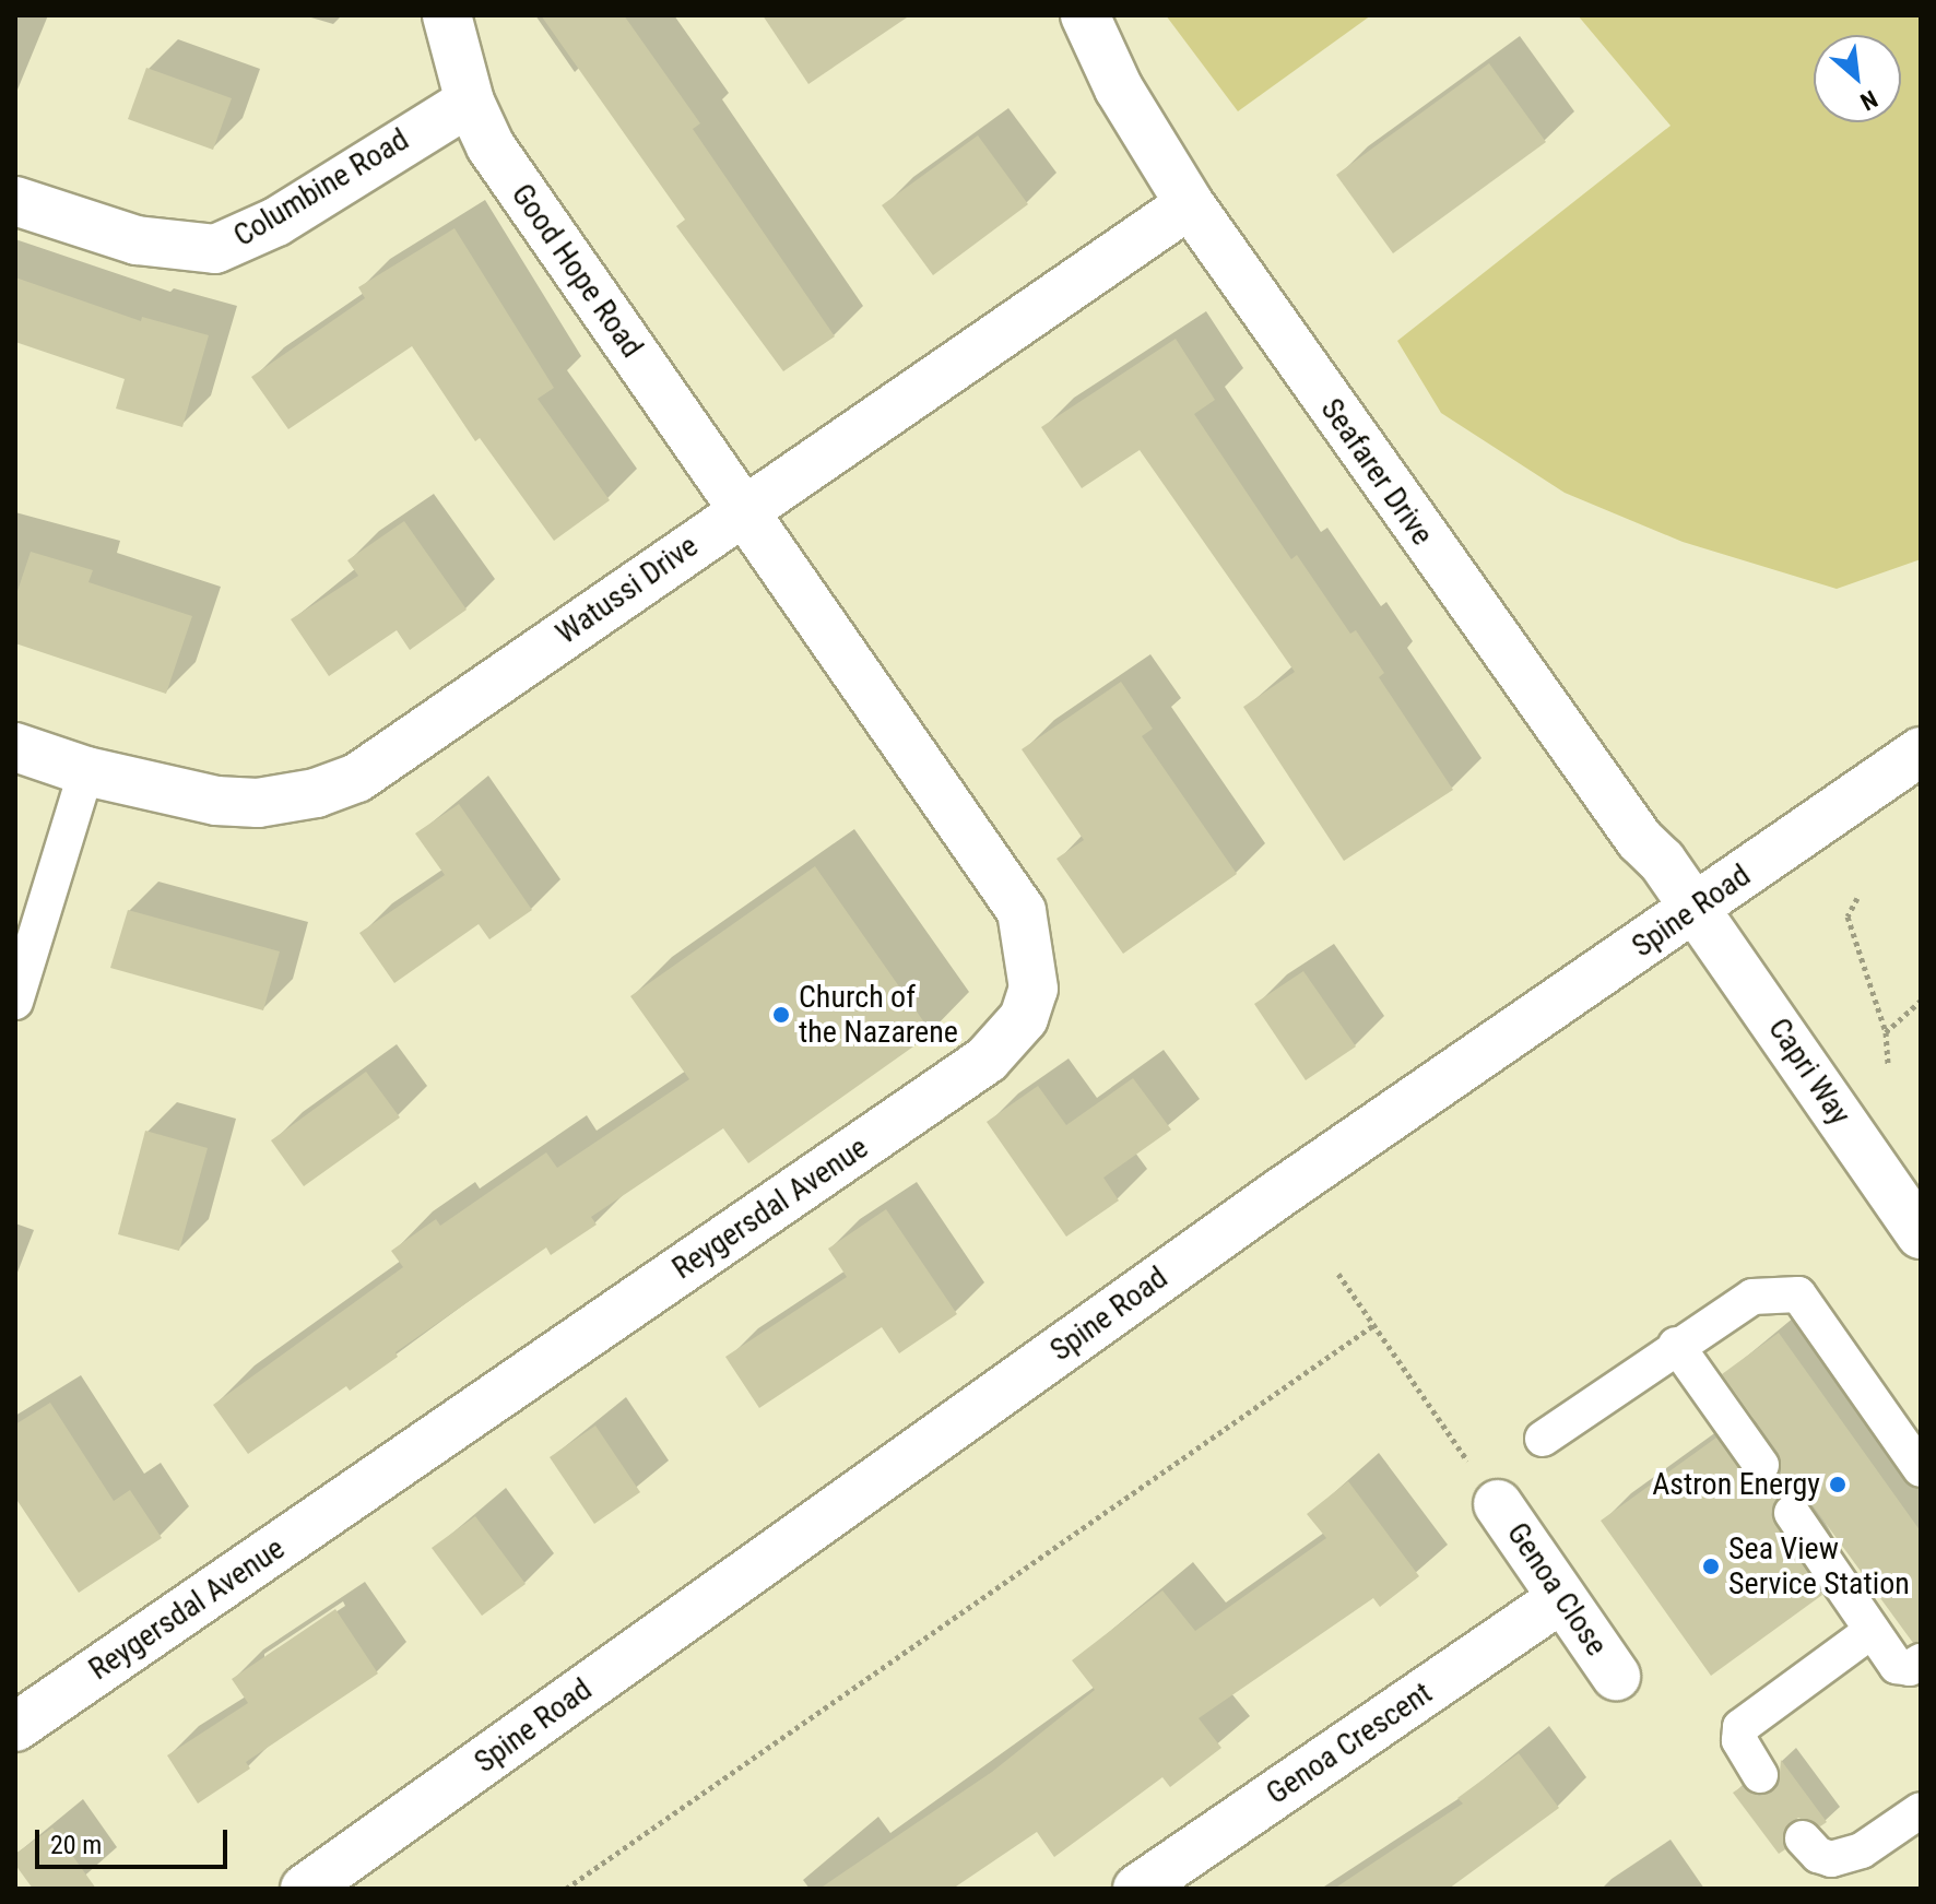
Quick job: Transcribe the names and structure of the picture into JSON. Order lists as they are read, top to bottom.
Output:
{
  "streets": {
    "street": [
      "Columbine Road",
      "Good Hope Road",
      "Seafarer Drive",
      "Watussi Drive",
      "Spine Road",
      "Capri Way",
      "Reygersdal Avenue",
      "Genoa Close",
      "Genoa Crescent"
    ]
  },
  "crossings": [
    ["Columbine Road", "Good Hope Road"],
    ["Good Hope Road", "Watussi Drive"],
    ["Good Hope Road", "Reygersdal Avenue"],
    ["Seafarer Drive", "Watussi Drive"],
    ["Seafarer Drive", "Spine Road"],
    ["Seafarer Drive", "Capri Way"],
    ["Watussi Drive", "Reygersdal Avenue"],
    ["Spine Road", "Capri Way"],
    ["Genoa Close", "Genoa Crescent"]
  ],
  "places": ["Church of the Nazarene", "Astron Energy", "Sea View Service Station"],
  "scale_bar": "20 m",
  "north": "bottom right"
}
